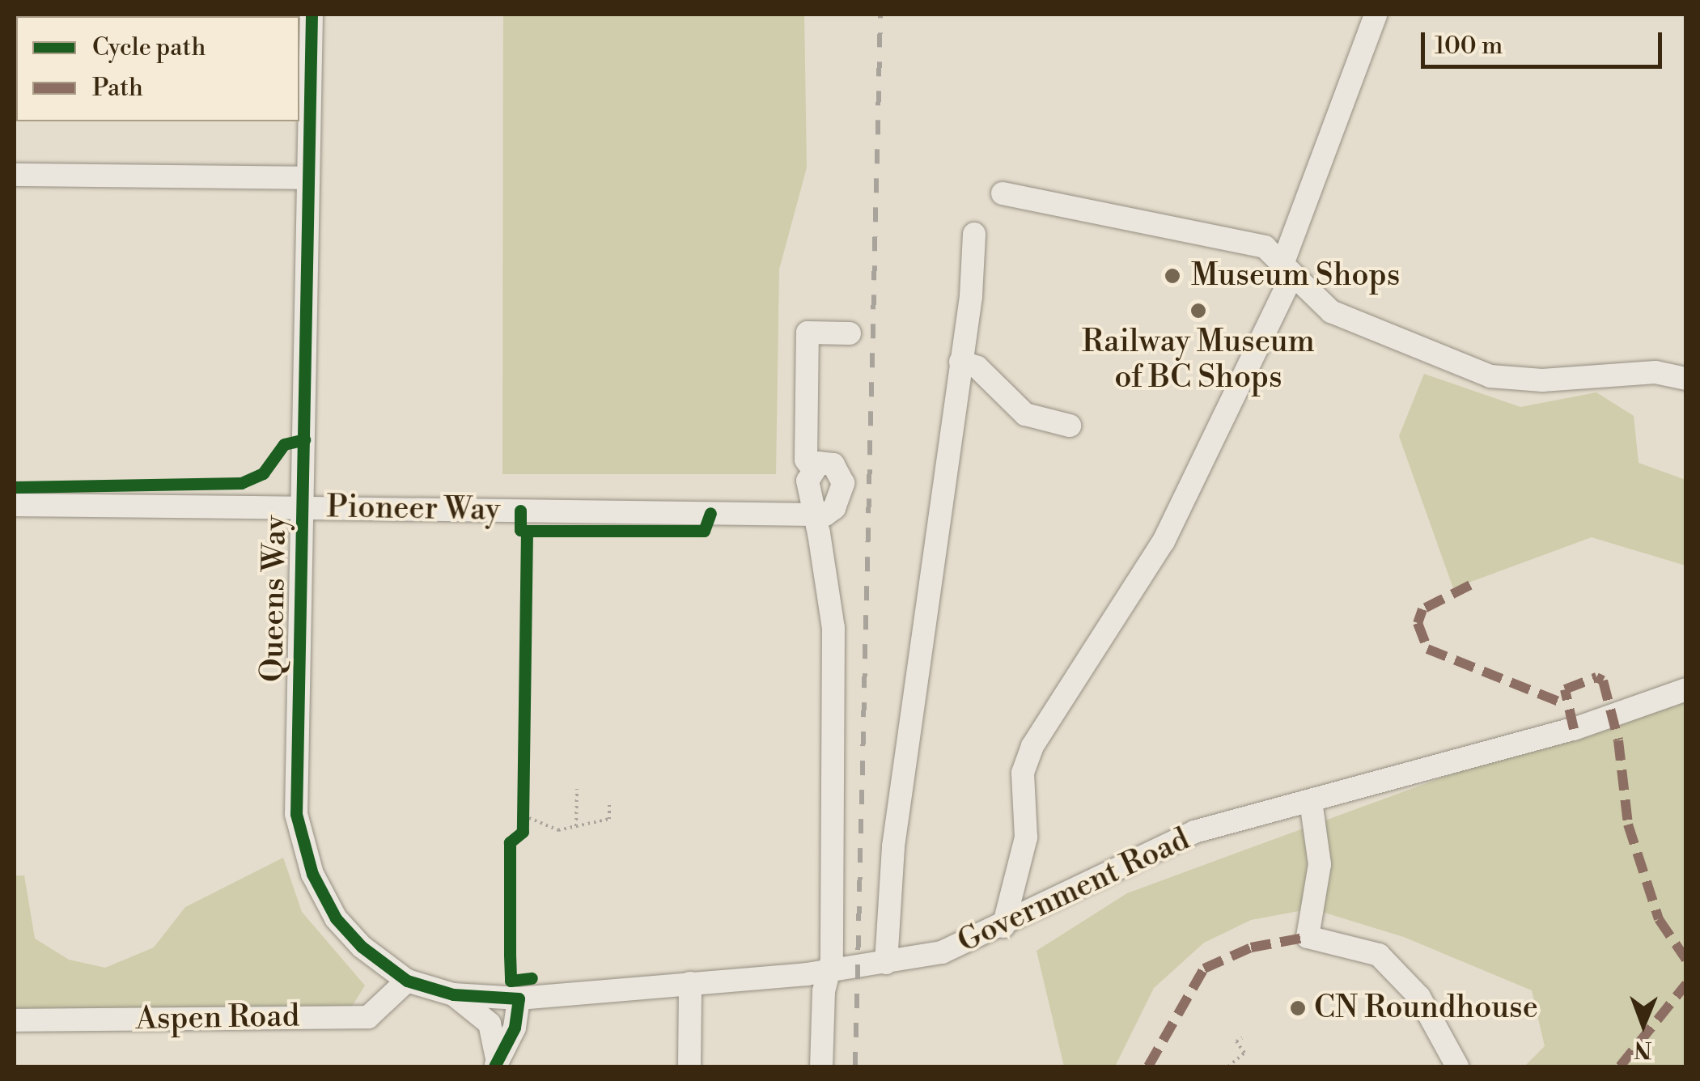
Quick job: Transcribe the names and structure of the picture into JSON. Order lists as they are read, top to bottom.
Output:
{
  "streets": {
    "street": [
      "Pioneer Way",
      "Queens Way",
      "Government Road",
      "Aspen Road"
    ]
  },
  "crossings": [
    ["Pioneer Way", "Queens Way"],
    ["Queens Way", "Government Road"],
    ["Queens Way", "Aspen Road"]
  ],
  "places": ["Museum Shops", "Railway Museum of BC Shops", "CN Roundhouse"],
  "legend": ["Cycle path", "Path"],
  "scale_bar": "100 m",
  "north": "bottom"
}
